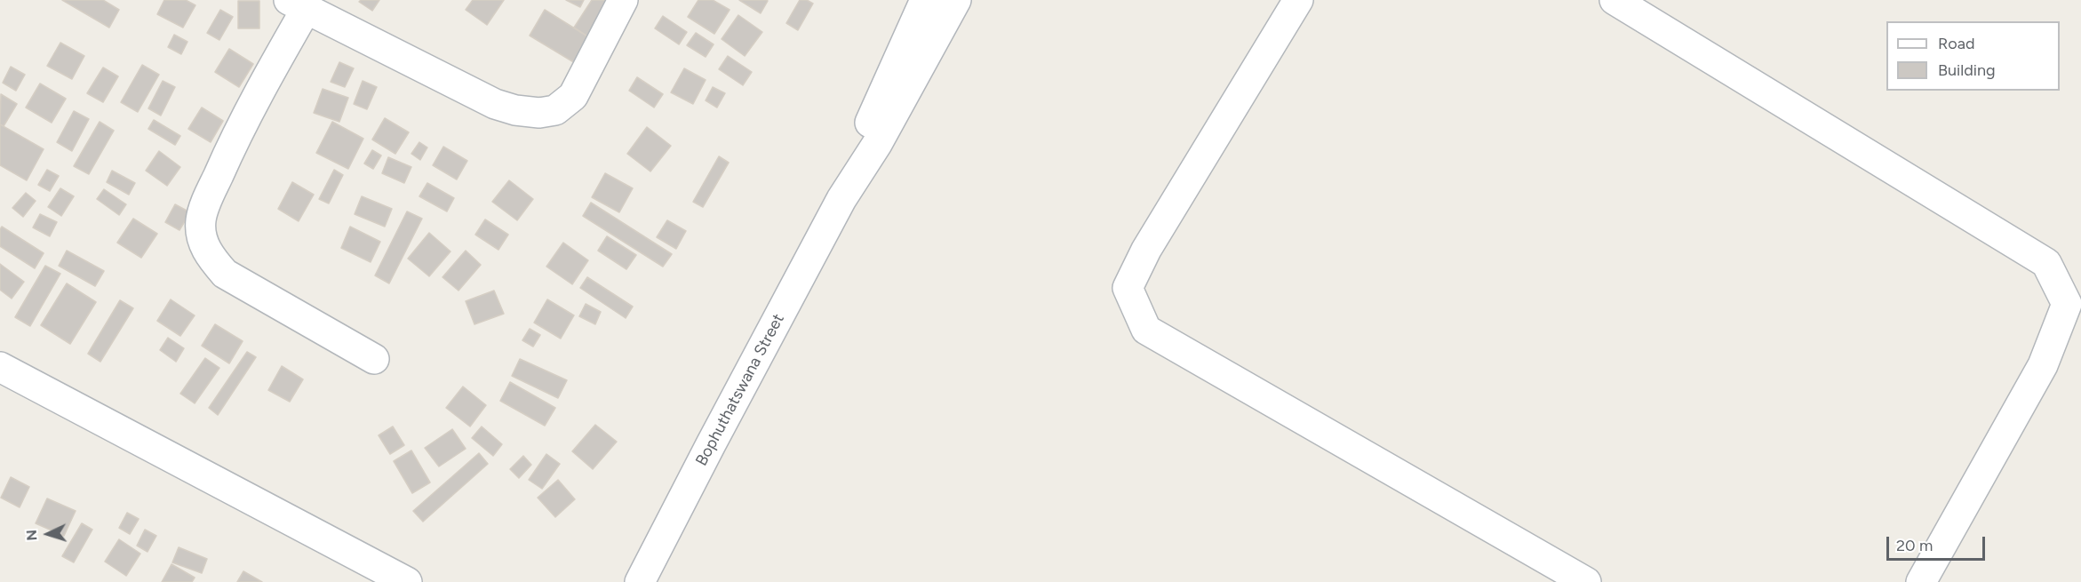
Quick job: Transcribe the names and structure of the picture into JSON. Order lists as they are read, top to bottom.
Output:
{
  "streets": {
    "street": ["Bophuthatswana Street"]
  },
  "legend": ["Road", "Building"],
  "scale_bar": "20 m",
  "north": "left"
}
